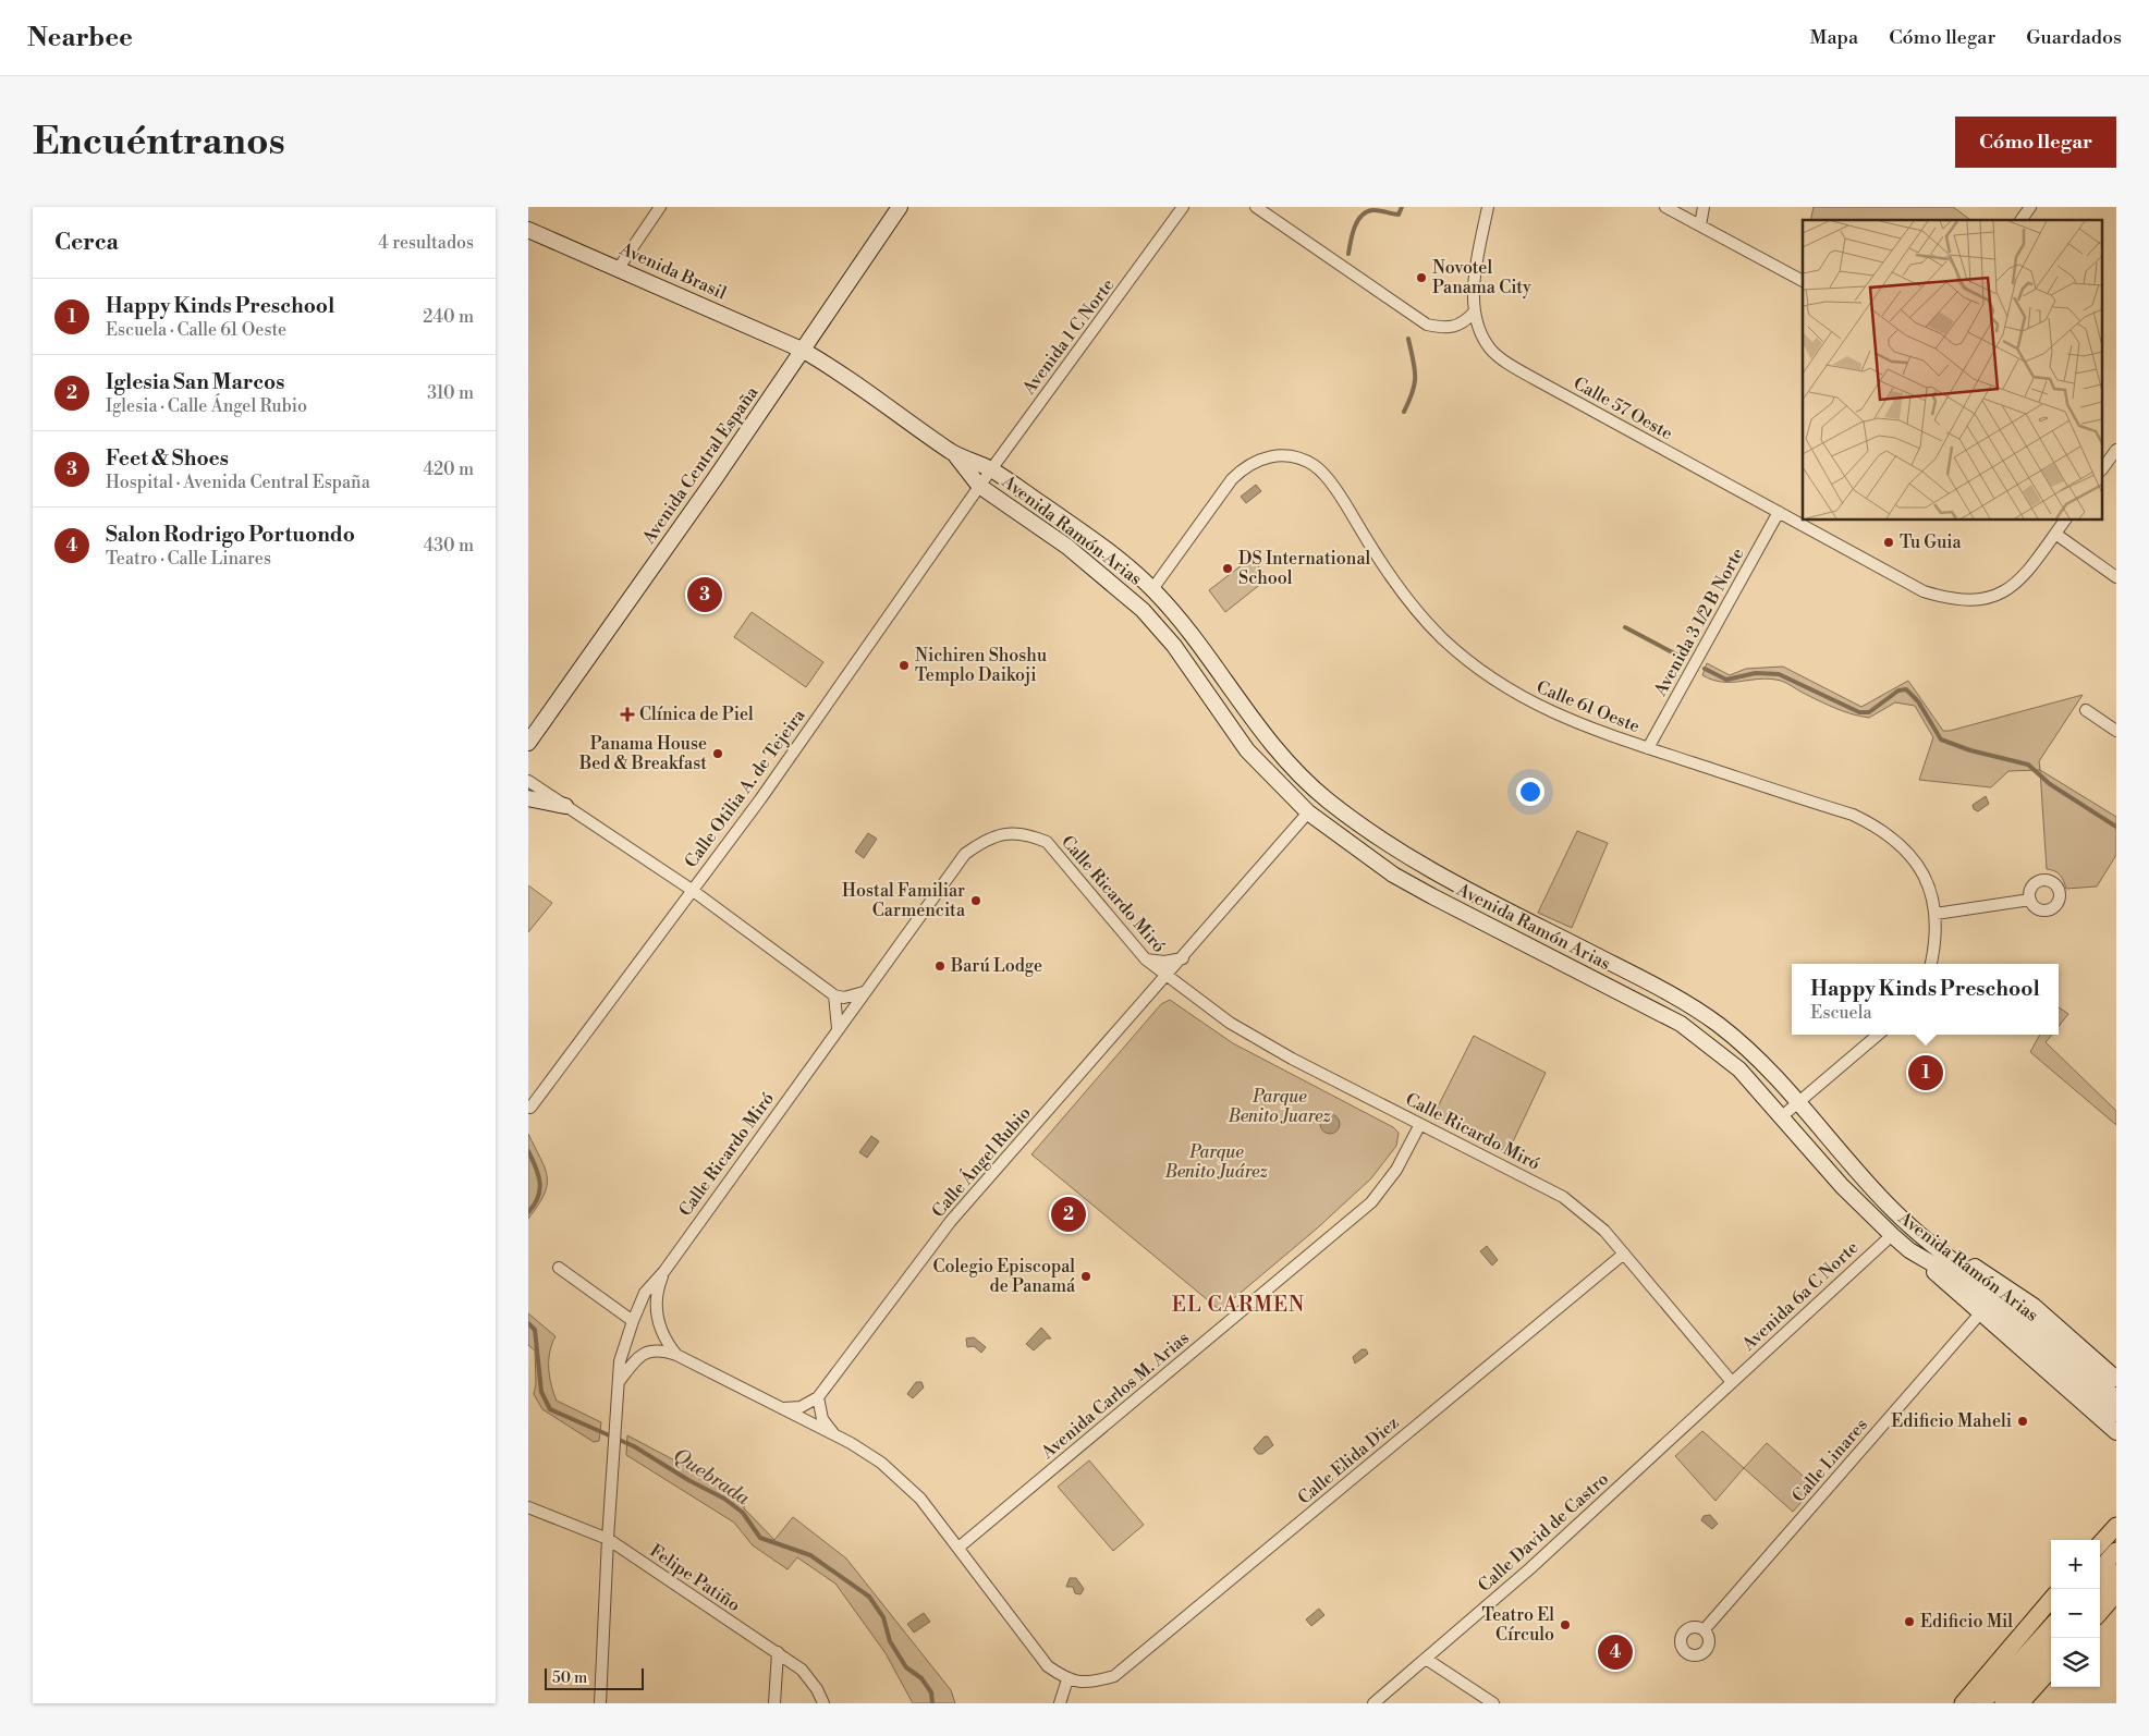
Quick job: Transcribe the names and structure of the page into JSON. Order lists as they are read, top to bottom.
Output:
{
  "streets": {
    "main road": ["Avenida Brasil", "Avenida Central España", "Avenida Ramón Arias"],
    "street": [
      "Avenida 1 C Norte",
      "Calle 57 Oeste",
      "Avenida 3 1/2 B Norte",
      "Calle 61 Oeste",
      "Calle Otilia A. de Tejeira",
      "Calle Ricardo Miró",
      "Calle Ángel Rubio",
      "Avenida 6a C Norte",
      "Avenida Carlos M. Arias",
      "Calle Elida Diez",
      "Calle Linares",
      "Calle David de Castro",
      "Felipe Patiño"
    ]
  },
  "crossings": [
    ["Avenida Brasil", "Avenida Central España"],
    ["Avenida Brasil", "Avenida Ramón Arias"],
    ["Avenida 1 C Norte", "Avenida Ramón Arias"],
    ["Avenida 1 C Norte", "Calle Otilia A. de Tejeira"],
    ["Calle 57 Oeste", "Avenida 3 1/2 B Norte"],
    ["Avenida Central España", "Avenida Ramón Arias"],
    ["Avenida Ramón Arias", "Calle 61 Oeste"],
    ["Avenida Ramón Arias", "Calle Otilia A. de Tejeira"],
    ["Avenida Ramón Arias", "Calle Ángel Rubio"],
    ["Avenida Ramón Arias", "Avenida 6a C Norte"],
    ["Avenida 3 1/2 B Norte", "Calle 61 Oeste"],
    ["Calle Ricardo Miró", "Calle Ángel Rubio"],
    ["Calle Ricardo Miró", "Avenida 6a C Norte"],
    ["Calle Ricardo Miró", "Avenida Carlos M. Arias"],
    ["Calle Ricardo Miró", "Calle Elida Diez"],
    ["Calle Ricardo Miró", "Calle David de Castro"],
    ["Calle Ricardo Miró", "Felipe Patiño"],
    ["Avenida 6a C Norte", "Calle David de Castro"]
  ],
  "districts": ["EL CARMEN"],
  "water": ["Quebrada"],
  "parks": ["Parque Benito Juarez", "Parque Benito Juárez"],
  "places": {
    "other": [
      "Novotel Panama City",
      "Tu Guia",
      "DS International School",
      "Nichiren Shoshu Templo Daikoji",
      "Panama House Bed & Breakfast",
      "Hostal Familiar Carmencita",
      "Barú Lodge",
      "Colegio Episcopal de Panamá",
      "Edificio Maheli",
      "Edificio Mil",
      "Teatro El Círculo"
    ],
    "health": ["Clínica de Piel"]
  },
  "scale_bar": "50 m",
  "page": {
    "header": "Nearbee",
    "nav": ["Mapa", "Cómo llegar", "Guardados"],
    "buttons": "Cómo llegar",
    "title": "Encuéntranos",
    "heading": ["Cerca", "4 resultados"],
    "list": [
      {
        "mark": "1",
        "name": "Happy Kinds Preschool",
        "note": "Escuela · Calle 61 Oeste",
        "value": "240 m"
      },
      {
        "mark": "2",
        "name": "Iglesia San Marcos",
        "note": "Iglesia · Calle Ángel Rubio",
        "value": "310 m"
      },
      {
        "mark": "3",
        "name": "Feet & Shoes",
        "note": "Hospital · Avenida Central España",
        "value": "420 m"
      },
      {
        "mark": "4",
        "name": "Salon Rodrigo Portuondo",
        "note": "Teatro · Calle Linares",
        "value": "430 m"
      }
    ],
    "pins": [
      "3",
      "1",
      "2",
      "4"
    ],
    "popup": ["Happy Kinds Preschool", "Escuela"],
    "map_buttons": ["+", "−"],
    "scale": "50 m"
  }
}
